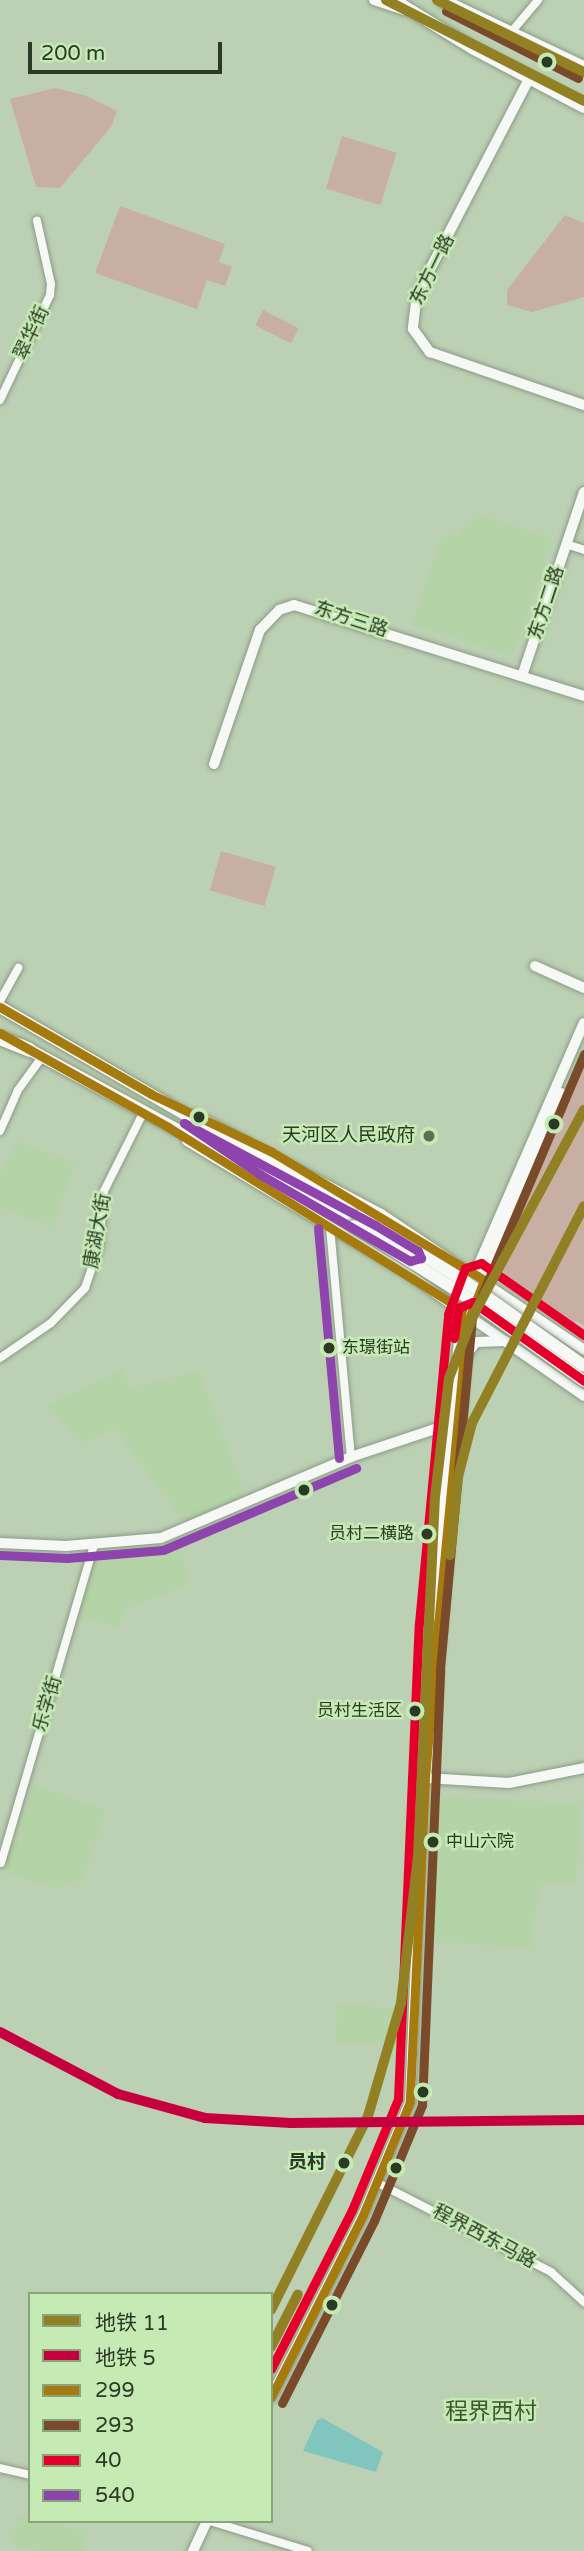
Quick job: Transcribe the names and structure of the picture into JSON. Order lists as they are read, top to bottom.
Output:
{
  "streets": {
    "street": [
      "东方一路",
      "翠华街",
      "东方二路",
      "东方三路",
      "康湖大街",
      "乐学街",
      "程界西东马路"
    ]
  },
  "crossings": [
    ["东方二路", "东方三路"]
  ],
  "districts": ["程界西村"],
  "places": [
    "天河区人民政府",
    "东璟街站",
    "员村二横路",
    "员村生活区",
    "中山六院",
    "员村"
  ],
  "lines": [
    "metro line 11",
    "transit line 293",
    "transit line 299",
    "transit line 540",
    "transit line 40",
    "metro line 5"
  ],
  "legend": [
    "地铁 11",
    "地铁 5",
    "299",
    "293",
    "40",
    "540"
  ],
  "scale_bar": "200 m"
}
